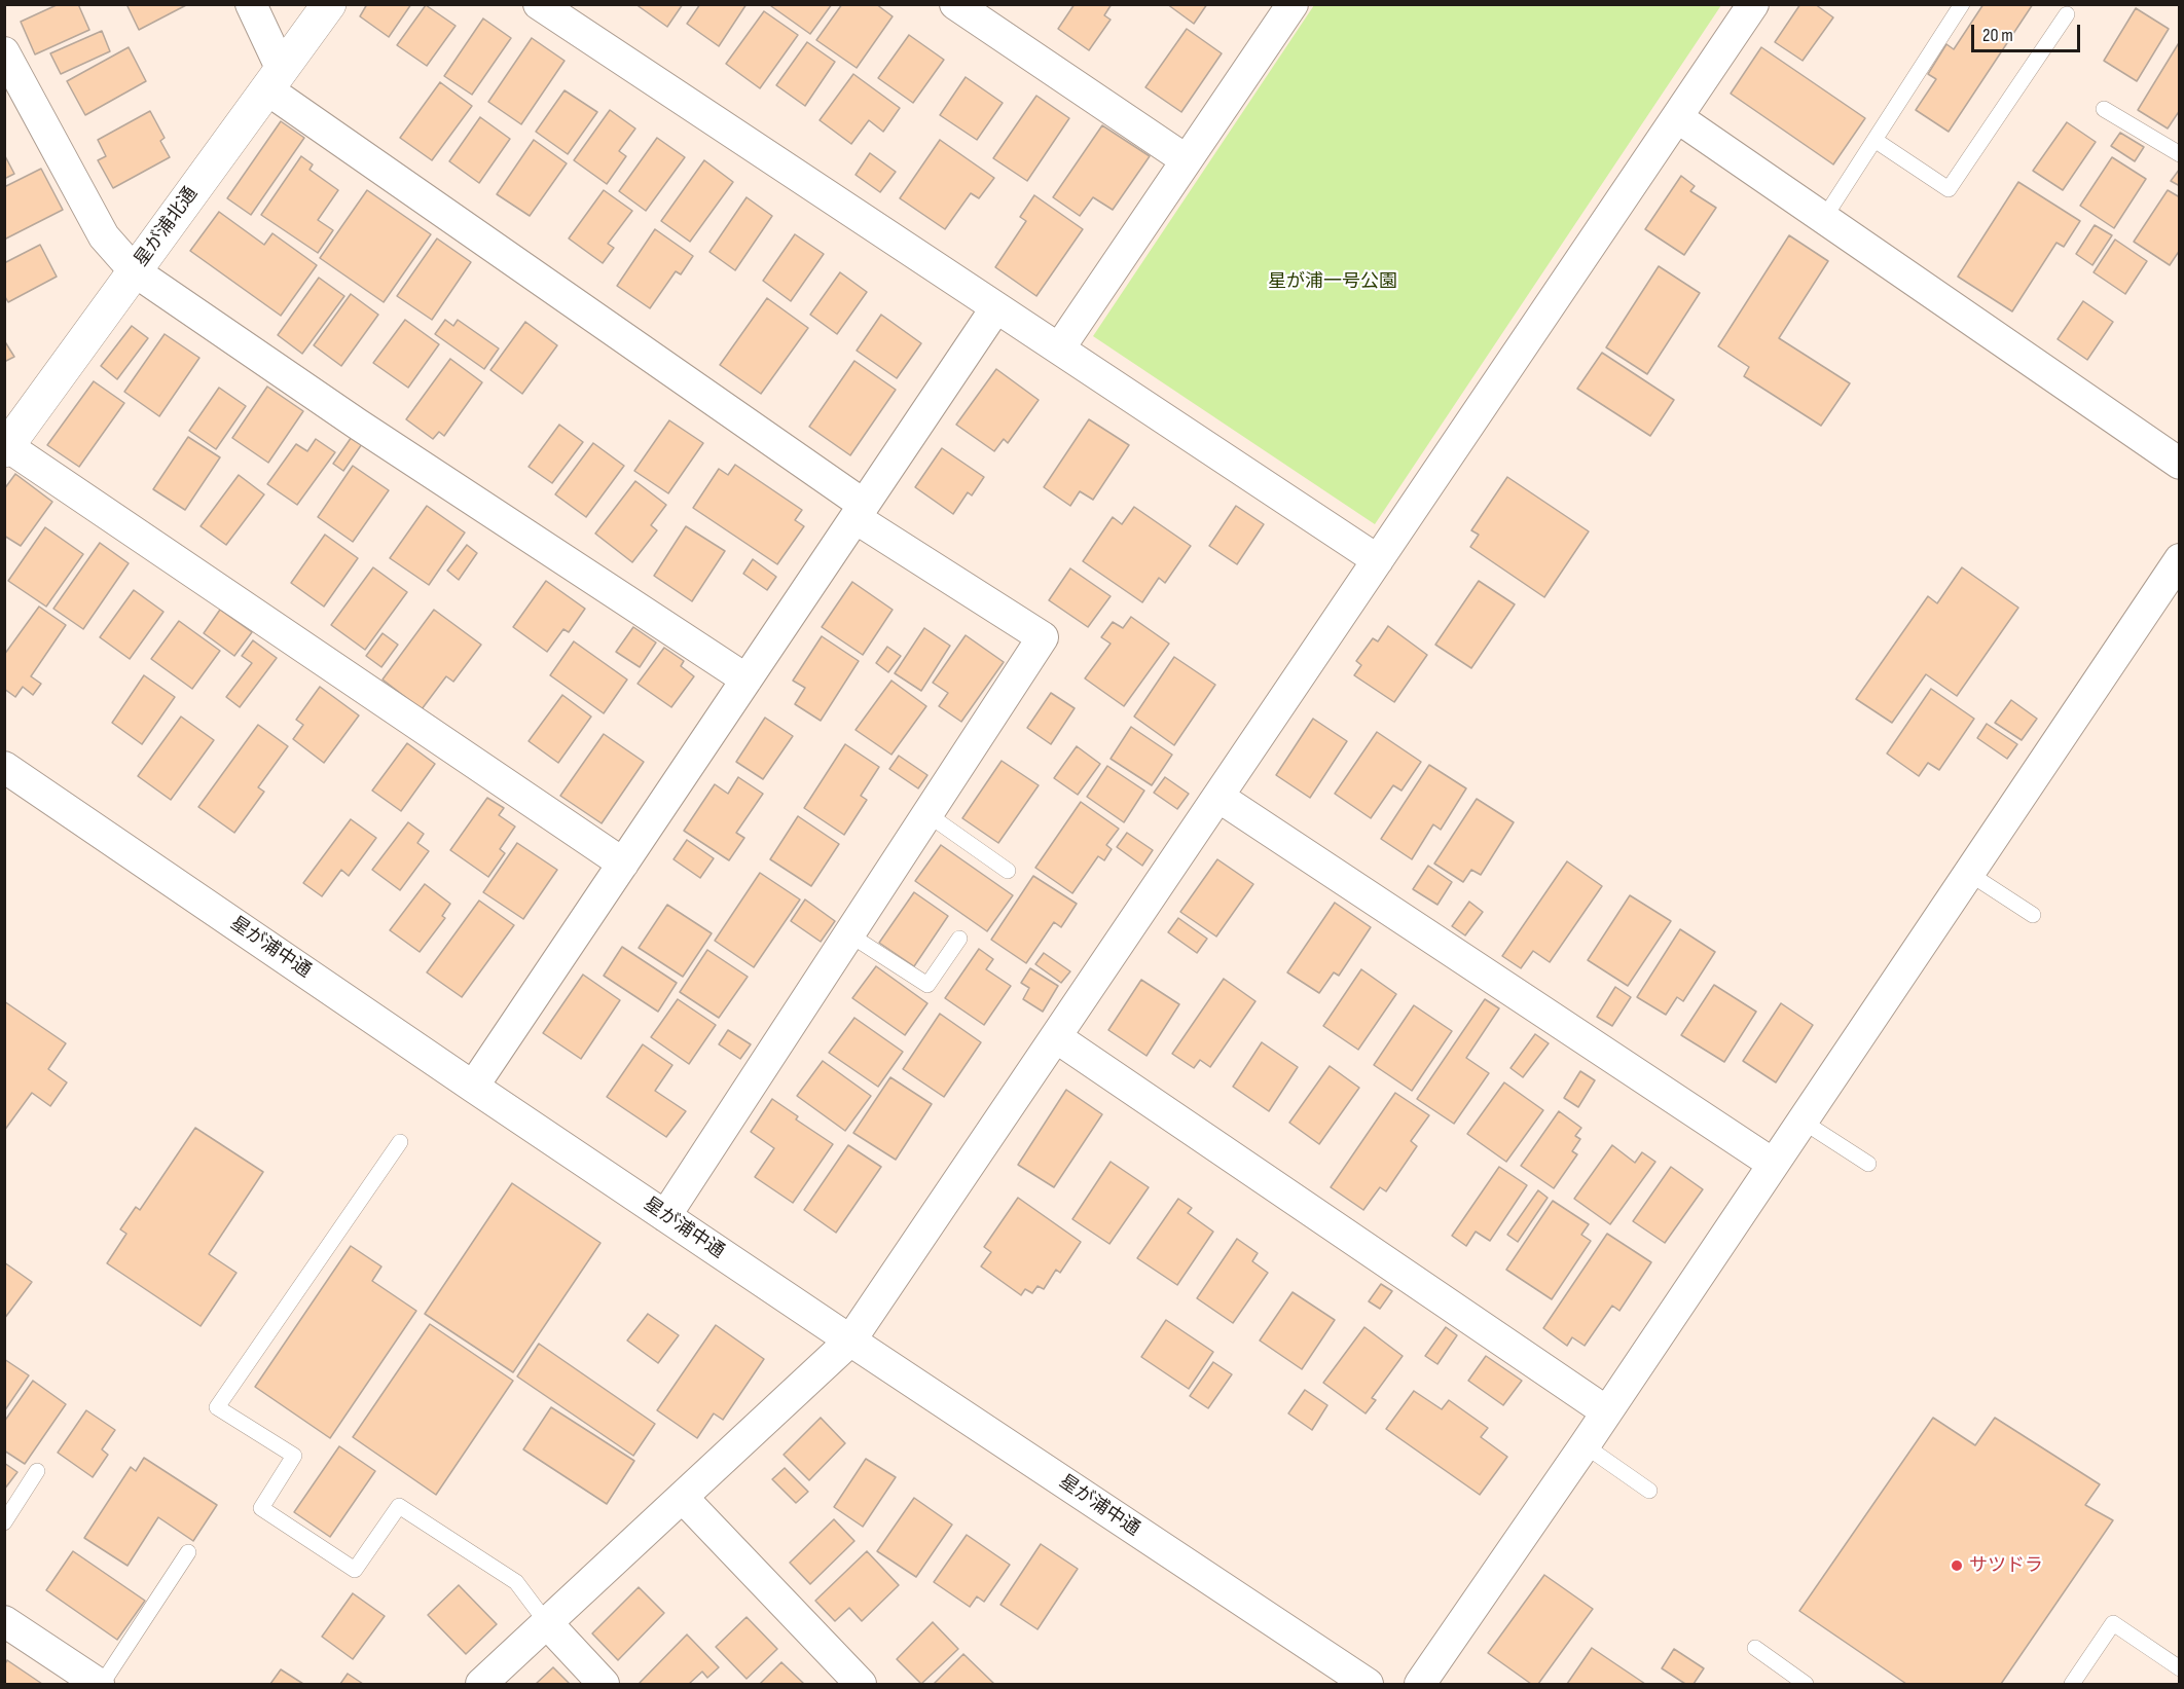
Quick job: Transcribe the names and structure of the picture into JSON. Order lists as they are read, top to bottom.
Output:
{
  "streets": {
    "street": ["星が浦北通", "星が浦中通"]
  },
  "parks": ["星が浦一号公園"],
  "places": ["サツドラ"],
  "scale_bar": "20 m"
}
